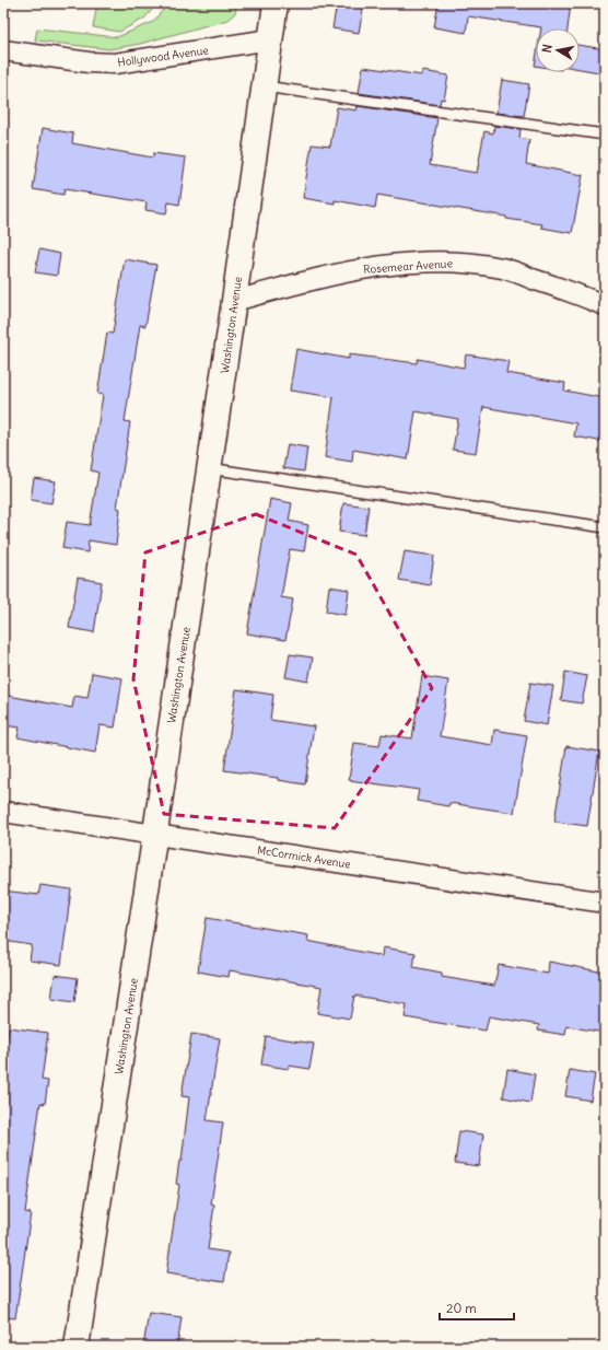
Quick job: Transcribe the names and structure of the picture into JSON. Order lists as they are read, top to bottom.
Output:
{
  "streets": {
    "street": [
      "Hollywood Avenue",
      "Rosemear Avenue",
      "Washington Avenue",
      "McCormick Avenue"
    ]
  },
  "crossings": [
    ["Hollywood Avenue", "Washington Avenue"],
    ["Rosemear Avenue", "Washington Avenue"],
    ["Washington Avenue", "McCormick Avenue"]
  ],
  "scale_bar": "20 m",
  "north": "left"
}
